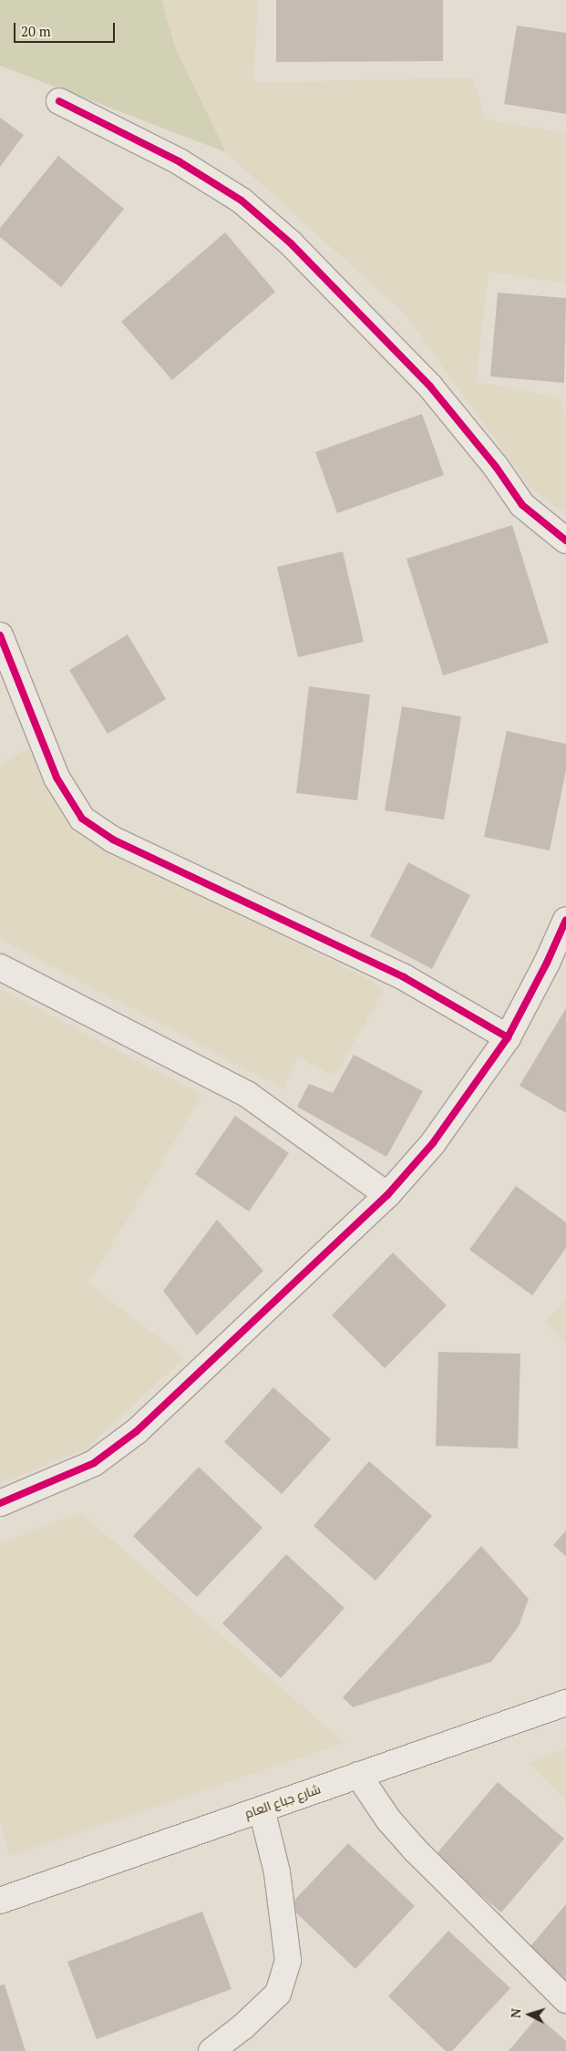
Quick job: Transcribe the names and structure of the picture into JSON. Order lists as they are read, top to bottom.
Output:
{
  "streets": {
    "street": ["شارع جباع العام"]
  },
  "scale_bar": "20 m",
  "north": "left"
}
